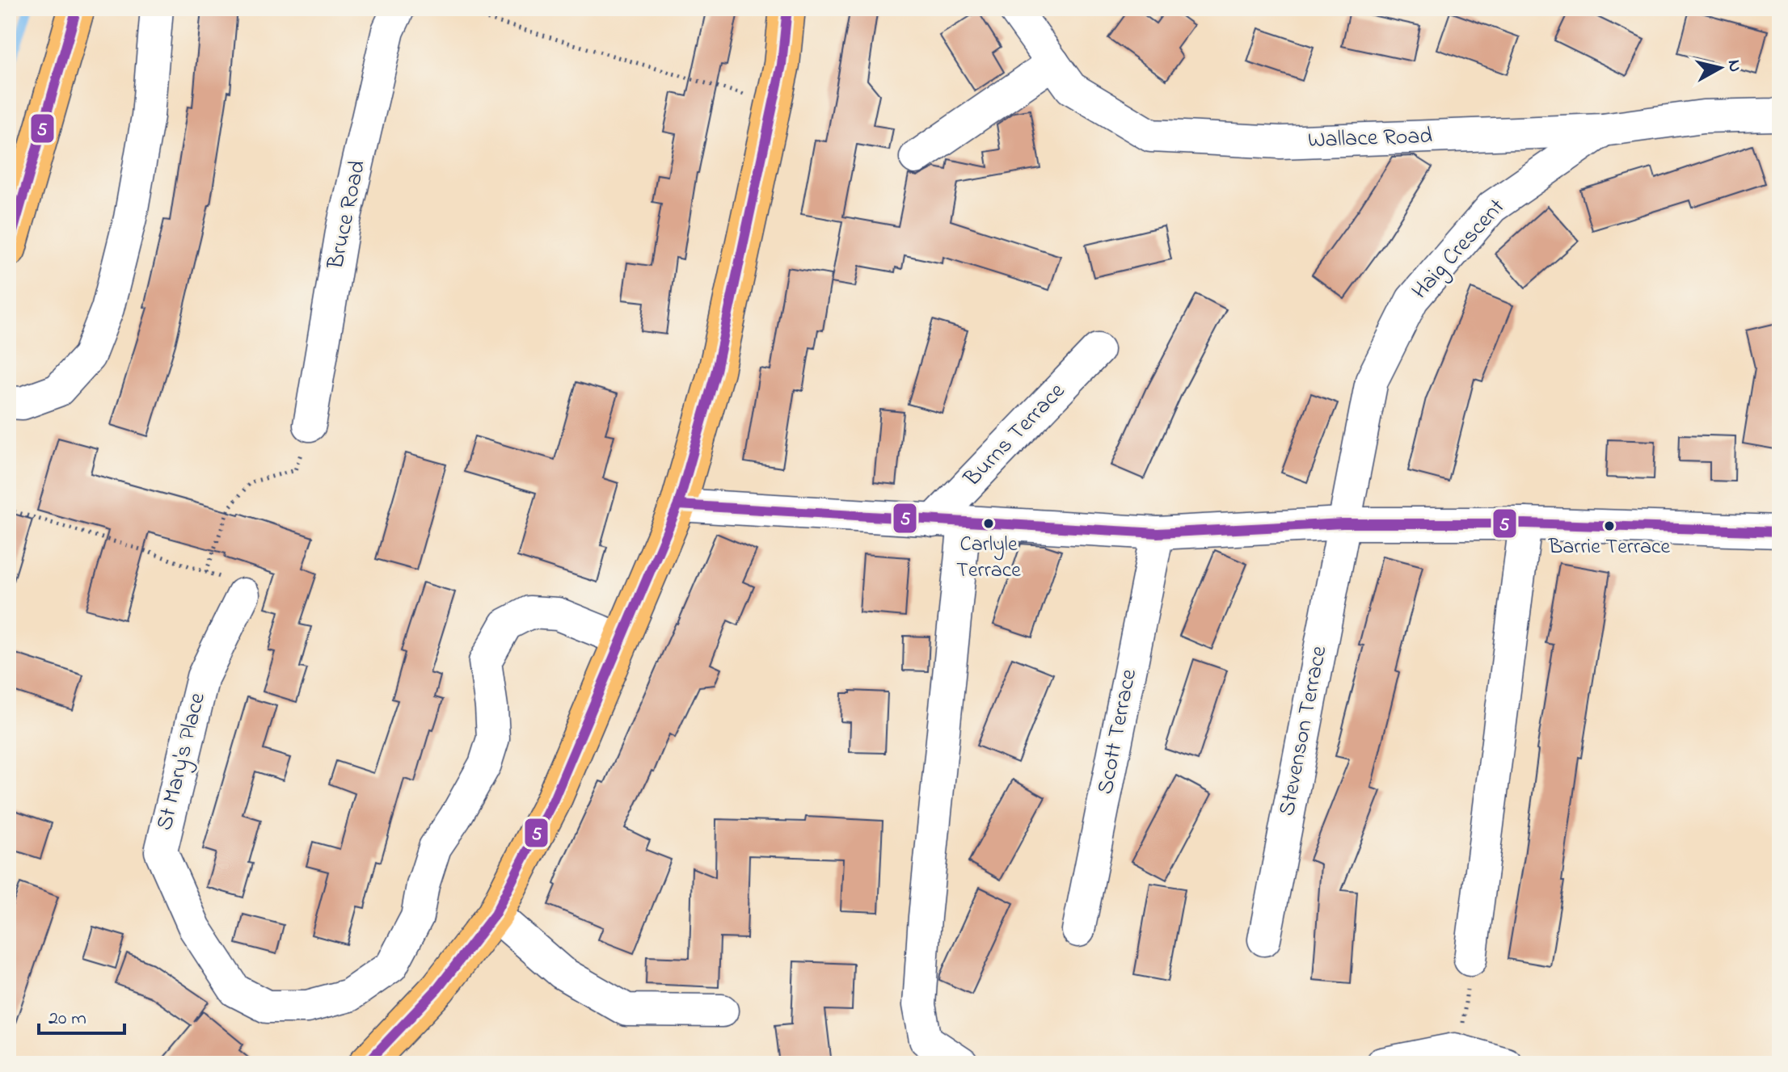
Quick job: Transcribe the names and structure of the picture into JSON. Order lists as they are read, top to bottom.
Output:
{
  "streets": {
    "street": [
      "Wallace Road",
      "Bruce Road",
      "Haig Crescent",
      "Burns Terrace",
      "Stevenson Terrace",
      "Scott Terrace",
      "St Mary's Place"
    ]
  },
  "crossings": [
    ["Wallace Road", "Haig Crescent"],
    ["Haig Crescent", "Stevenson Terrace"]
  ],
  "places": ["Carlyle Terrace", "Barrie Terrace"],
  "lines": ["transit line 5"],
  "scale_bar": "20 m",
  "north": "right"
}
